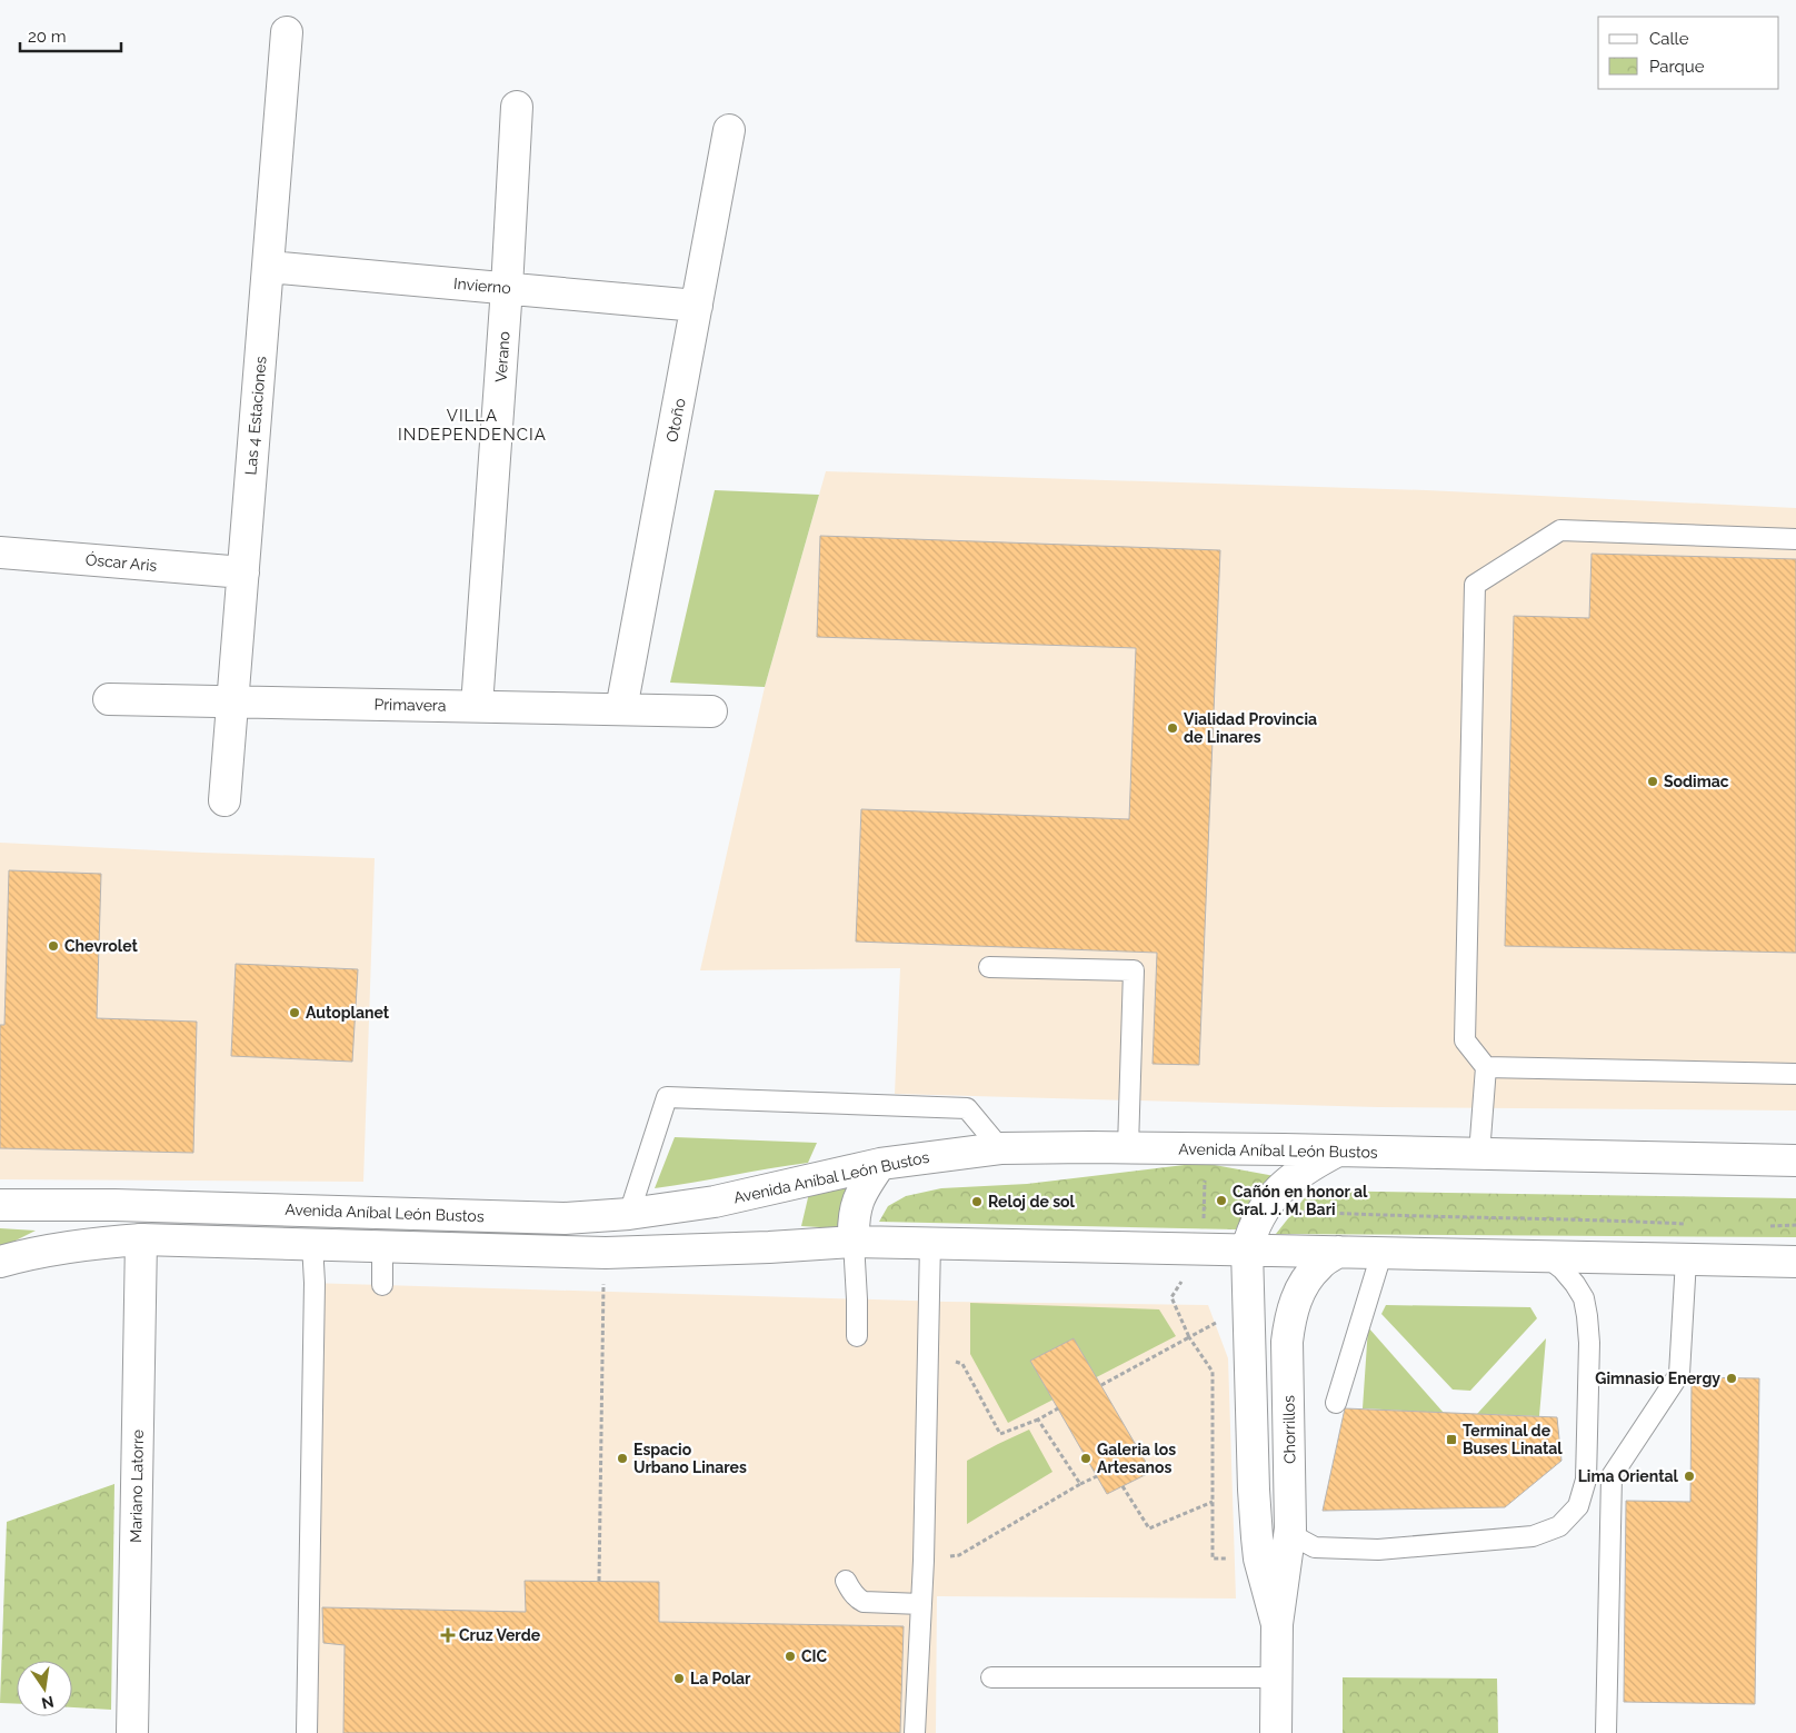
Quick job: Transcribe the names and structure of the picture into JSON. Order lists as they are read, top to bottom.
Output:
{
  "streets": {
    "main road": [
      "Invierno",
      "Verano",
      "Las 4 Estaciones",
      "Otoño",
      "Óscar Aris",
      "Primavera",
      "Avenida Aníbal León Bustos",
      "Chorrillos",
      "Mariano Latorre"
    ]
  },
  "crossings": [
    ["Invierno", "Verano"],
    ["Invierno", "Las 4 Estaciones"],
    ["Invierno", "Otoño"],
    ["Verano", "Primavera"],
    ["Las 4 Estaciones", "Óscar Aris"],
    ["Las 4 Estaciones", "Primavera"],
    ["Otoño", "Primavera"]
  ],
  "districts": ["VILLA INDEPENDENCIA"],
  "places": {
    "other": [
      "Vialidad Provincia de Linares",
      "Sodimac",
      "Chevrolet",
      "Autoplanet",
      "Cañón en honor al Gral. J. M. Bari",
      "Reloj de sol",
      "Gimnasio Energy",
      "Espacio Urbano Linares",
      "Galeria los Artesanos",
      "Lima Oriental",
      "CIC",
      "La Polar"
    ],
    "transit": ["Terminal de Buses Linatal"],
    "health": ["Cruz Verde"]
  },
  "legend": ["Calle", "Parque"],
  "scale_bar": "20 m",
  "north": "bottom"
}
